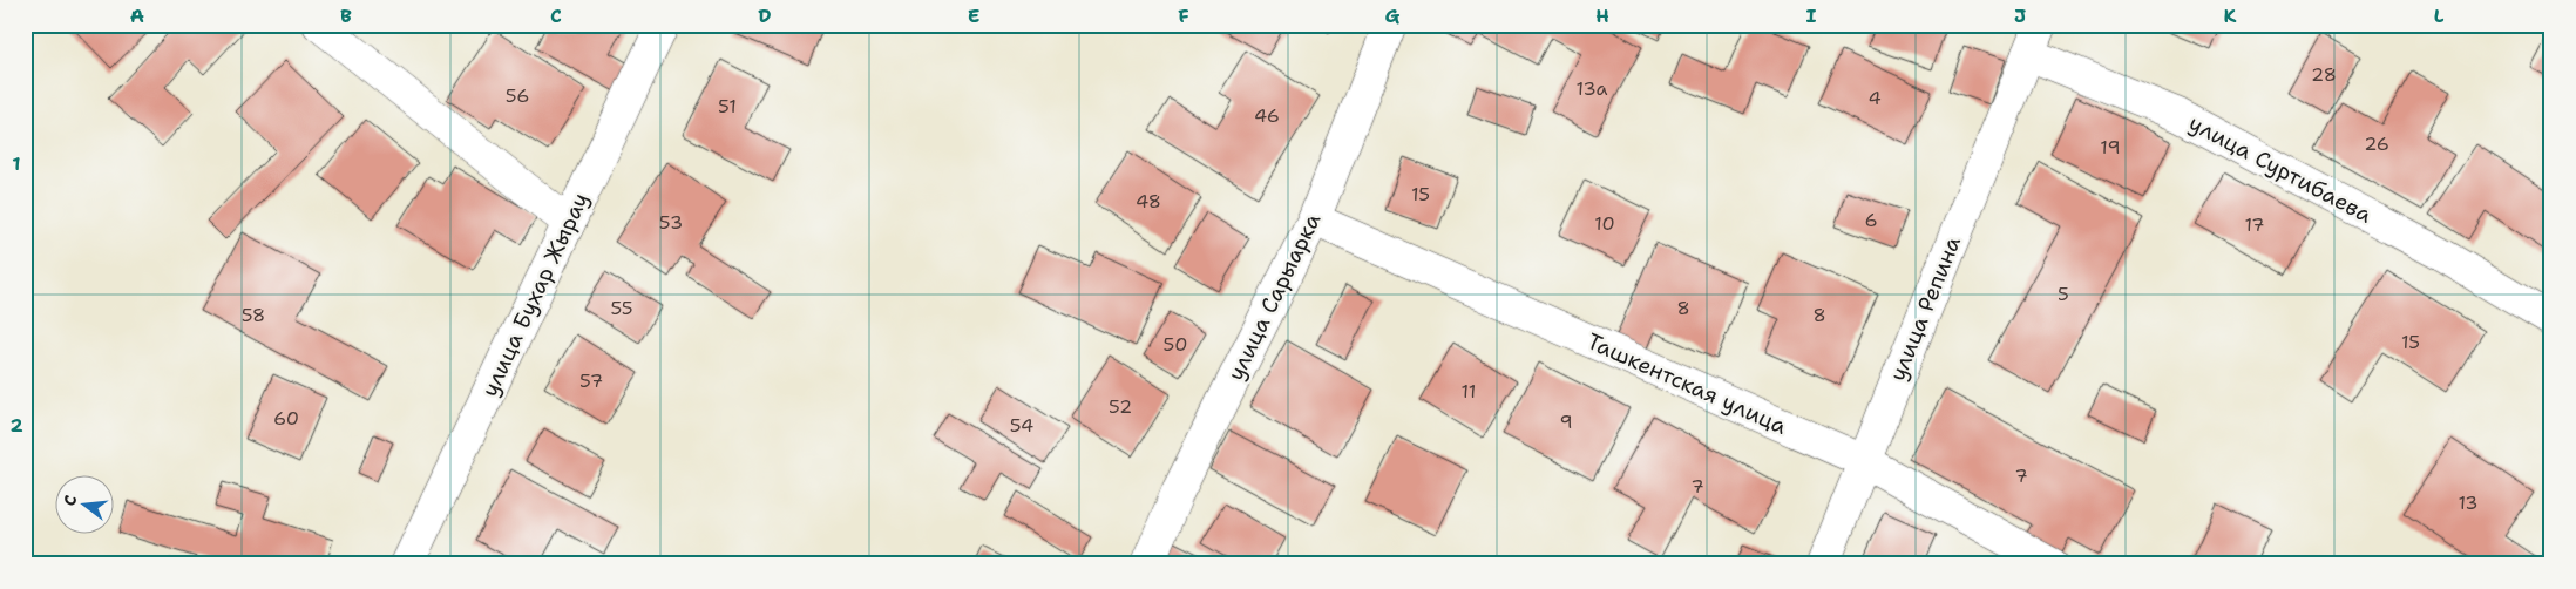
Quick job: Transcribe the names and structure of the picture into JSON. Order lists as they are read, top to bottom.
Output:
{
  "streets": {
    "street": [
      "улица Суртибаева",
      "улица Бухар Жырау",
      "улица Сарыарка",
      "улица Репина",
      "Ташкентская улица"
    ]
  },
  "crossings": [
    ["улица Суртибаева", "улица Репина"],
    ["улица Сарыарка", "Ташкентская улица"],
    ["улица Репина", "Ташкентская улица"]
  ],
  "house_numbers": [
    "28",
    "13а",
    "56",
    "4",
    "51",
    "46",
    "26",
    "19",
    "15",
    "48",
    "6",
    "53",
    "10",
    "17",
    "5",
    "55",
    "8",
    "58",
    "8",
    "15",
    "50",
    "57",
    "11",
    "52",
    "60",
    "9",
    "54",
    "7",
    "7",
    "13"
  ],
  "north": "left",
  "grid": {
    "columns": [
      "A",
      "B",
      "C",
      "D",
      "E",
      "F",
      "G",
      "H",
      "I",
      "J",
      "K",
      "L"
    ],
    "rows": ["1", "2"]
  }
}
